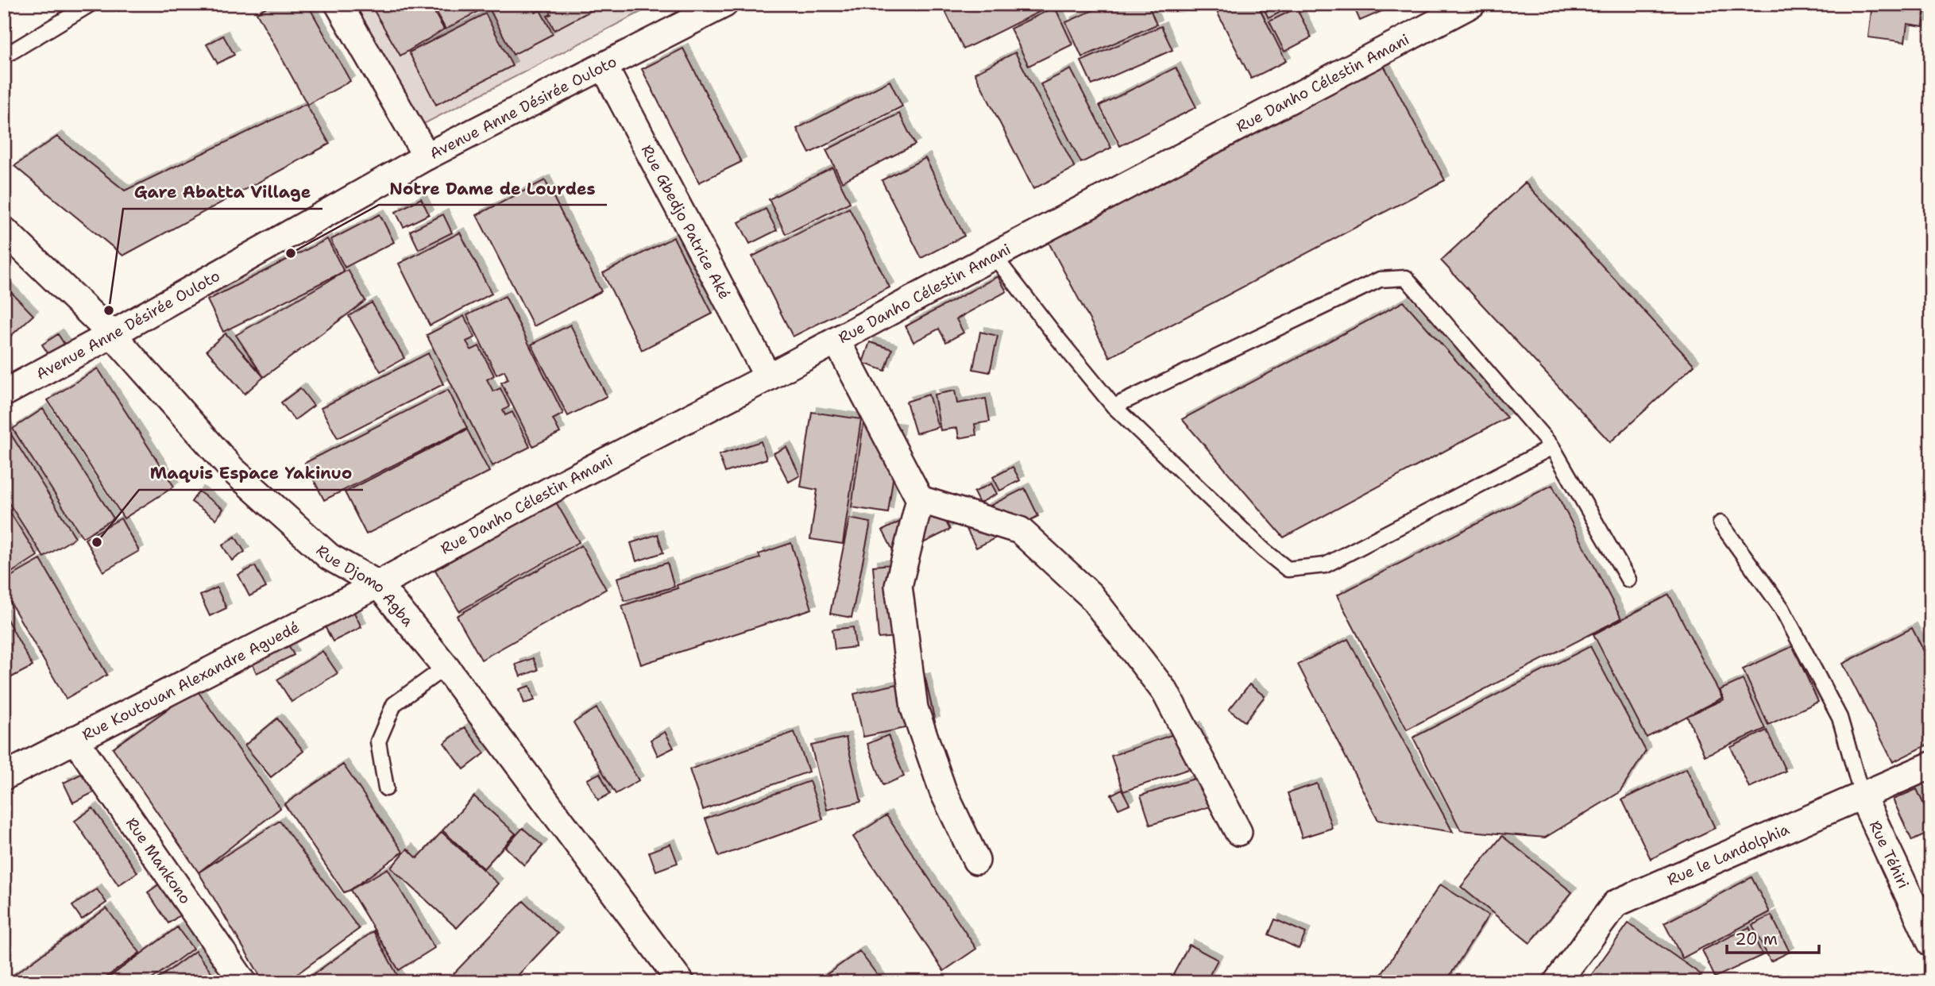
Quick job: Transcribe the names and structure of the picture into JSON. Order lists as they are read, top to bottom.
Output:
{
  "streets": {
    "street": [
      "Rue Danho Célestin Amani",
      "Avenue Anne Désirée Ouloto",
      "Rue Gbedjo Patrice Aké",
      "Rue Djomo Agba",
      "Rue Koutouan Alexandre Aguedé",
      "Rue le Landolphia",
      "Rue Téhiri",
      "Rue Mankono"
    ]
  },
  "crossings": [
    ["Rue Danho Célestin Amani", "Rue Gbedjo Patrice Aké"],
    ["Rue Danho Célestin Amani", "Rue Djomo Agba"],
    ["Rue Danho Célestin Amani", "Rue Koutouan Alexandre Aguedé"],
    ["Avenue Anne Désirée Ouloto", "Rue Gbedjo Patrice Aké"],
    ["Avenue Anne Désirée Ouloto", "Rue Djomo Agba"],
    ["Rue Djomo Agba", "Rue Koutouan Alexandre Aguedé"],
    ["Rue Koutouan Alexandre Aguedé", "Rue Mankono"],
    ["Rue le Landolphia", "Rue Téhiri"]
  ],
  "places": ["Notre Dame de Lourdes", "Gare Abatta Village", "Maquis Espace Yakinuo"],
  "scale_bar": "20 m"
}
